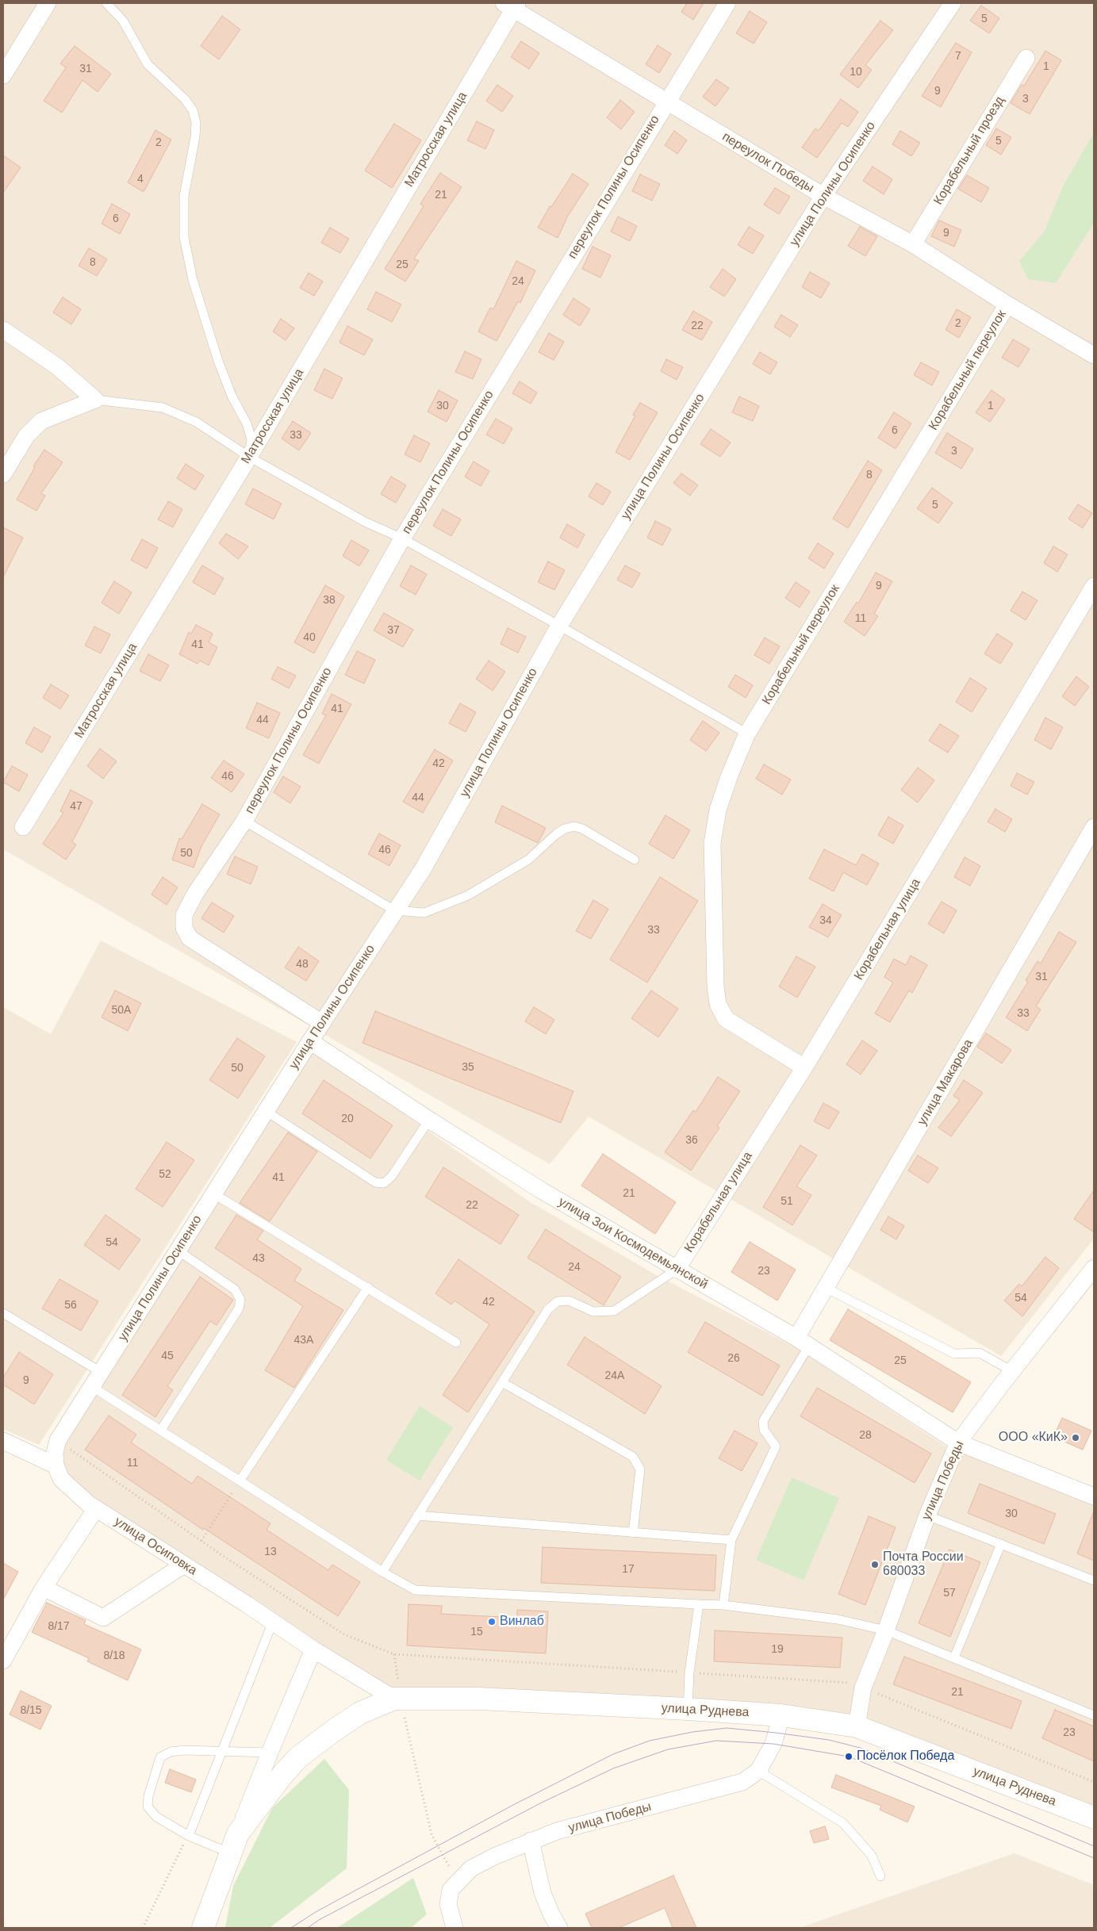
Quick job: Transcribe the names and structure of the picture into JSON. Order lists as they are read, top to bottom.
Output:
{
  "streets": {
    "main road": ["улица Руднева"],
    "street": [
      "Матросская улица",
      "Корабельный проезд",
      "переулок Победы",
      "улица Полины Осипенко",
      "переулок Полины Осипенко",
      "Корабельный переулок",
      "Корабельная улица",
      "улица Макарова",
      "улица Зои Космодемьянской",
      "улица Победы",
      "улица Осиповка"
    ]
  },
  "crossings": [
    ["Матросская улица", "переулок Победы"],
    ["Корабельный проезд", "переулок Победы"],
    ["переулок Победы", "улица Полины Осипенко"],
    ["переулок Победы", "переулок Полины Осипенко"],
    ["переулок Победы", "Корабельный переулок"],
    ["улица Полины Осипенко", "переулок Полины Осипенко"],
    ["улица Полины Осипенко", "улица Зои Космодемьянской"],
    ["улица Полины Осипенко", "улица Осиповка"],
    ["Корабельный переулок", "Корабельная улица"],
    ["Корабельная улица", "улица Зои Космодемьянской"],
    ["улица Макарова", "улица Зои Космодемьянской"],
    ["улица Зои Космодемьянской", "улица Победы"],
    ["улица Победы", "улица Руднева"]
  ],
  "places": [
    "ООО «КиК»",
    "Почта России 680033",
    "Винлаб",
    "Посёлок Победа"
  ],
  "house_numbers": [
    "5",
    "7",
    "1",
    "31",
    "10",
    "9",
    "3",
    "5",
    "2",
    "4",
    "21",
    "6",
    "9",
    "8",
    "25",
    "24",
    "2",
    "22",
    "30",
    "1",
    "6",
    "33",
    "3",
    "8",
    "5",
    "9",
    "38",
    "11",
    "37",
    "40",
    "41",
    "41",
    "44",
    "42",
    "46",
    "44",
    "47",
    "46",
    "50",
    "34",
    "33",
    "48",
    "31",
    "50А",
    "33",
    "35",
    "50",
    "20",
    "36",
    "52",
    "41",
    "21",
    "51",
    "22",
    "54",
    "43",
    "24",
    "23",
    "54",
    "42",
    "56",
    "43А",
    "45",
    "26",
    "25",
    "24А",
    "9",
    "28",
    "11",
    "30",
    "13",
    "17",
    "57",
    "8/17",
    "15",
    "19",
    "8/18",
    "21",
    "8/15",
    "23"
  ]
}
